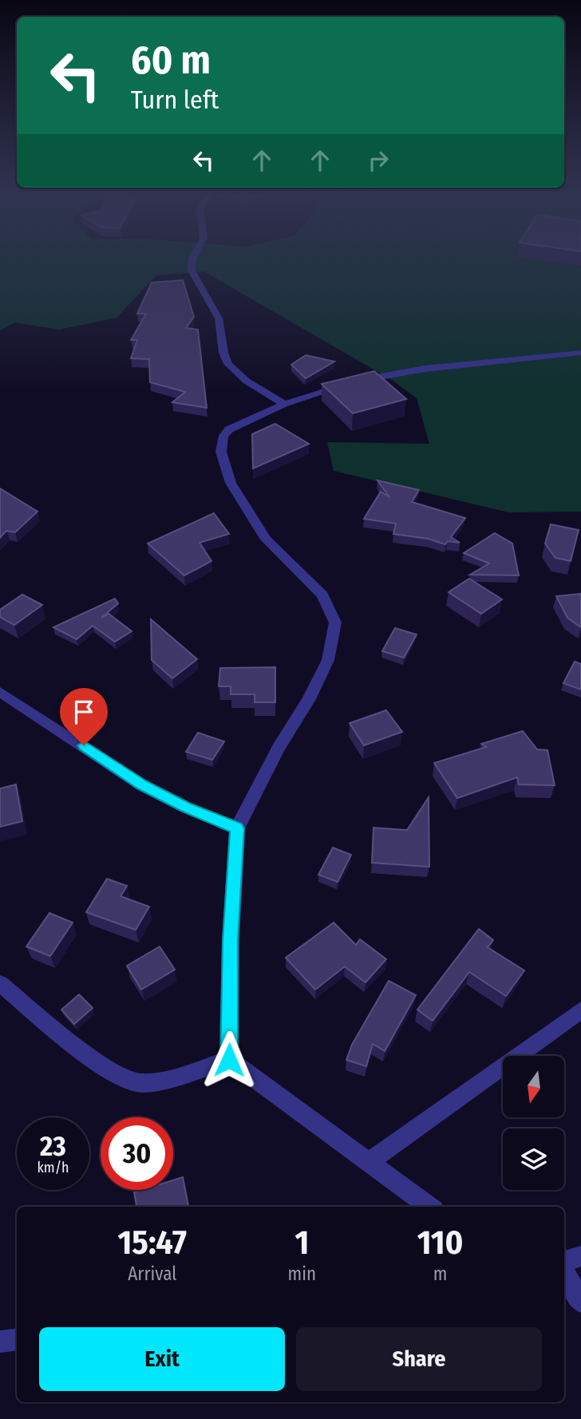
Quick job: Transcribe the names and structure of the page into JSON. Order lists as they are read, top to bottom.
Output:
{
  "north": "bottom",
  "page": {
    "turn": ["60 m", "Turn left"],
    "speed": "23 km/h",
    "limit": "30",
    "eta": [
      "15:47",
      "Arrival",
      "1",
      "min",
      "110",
      "m"
    ],
    "buttons": ["Exit", "Share"]
  }
}
